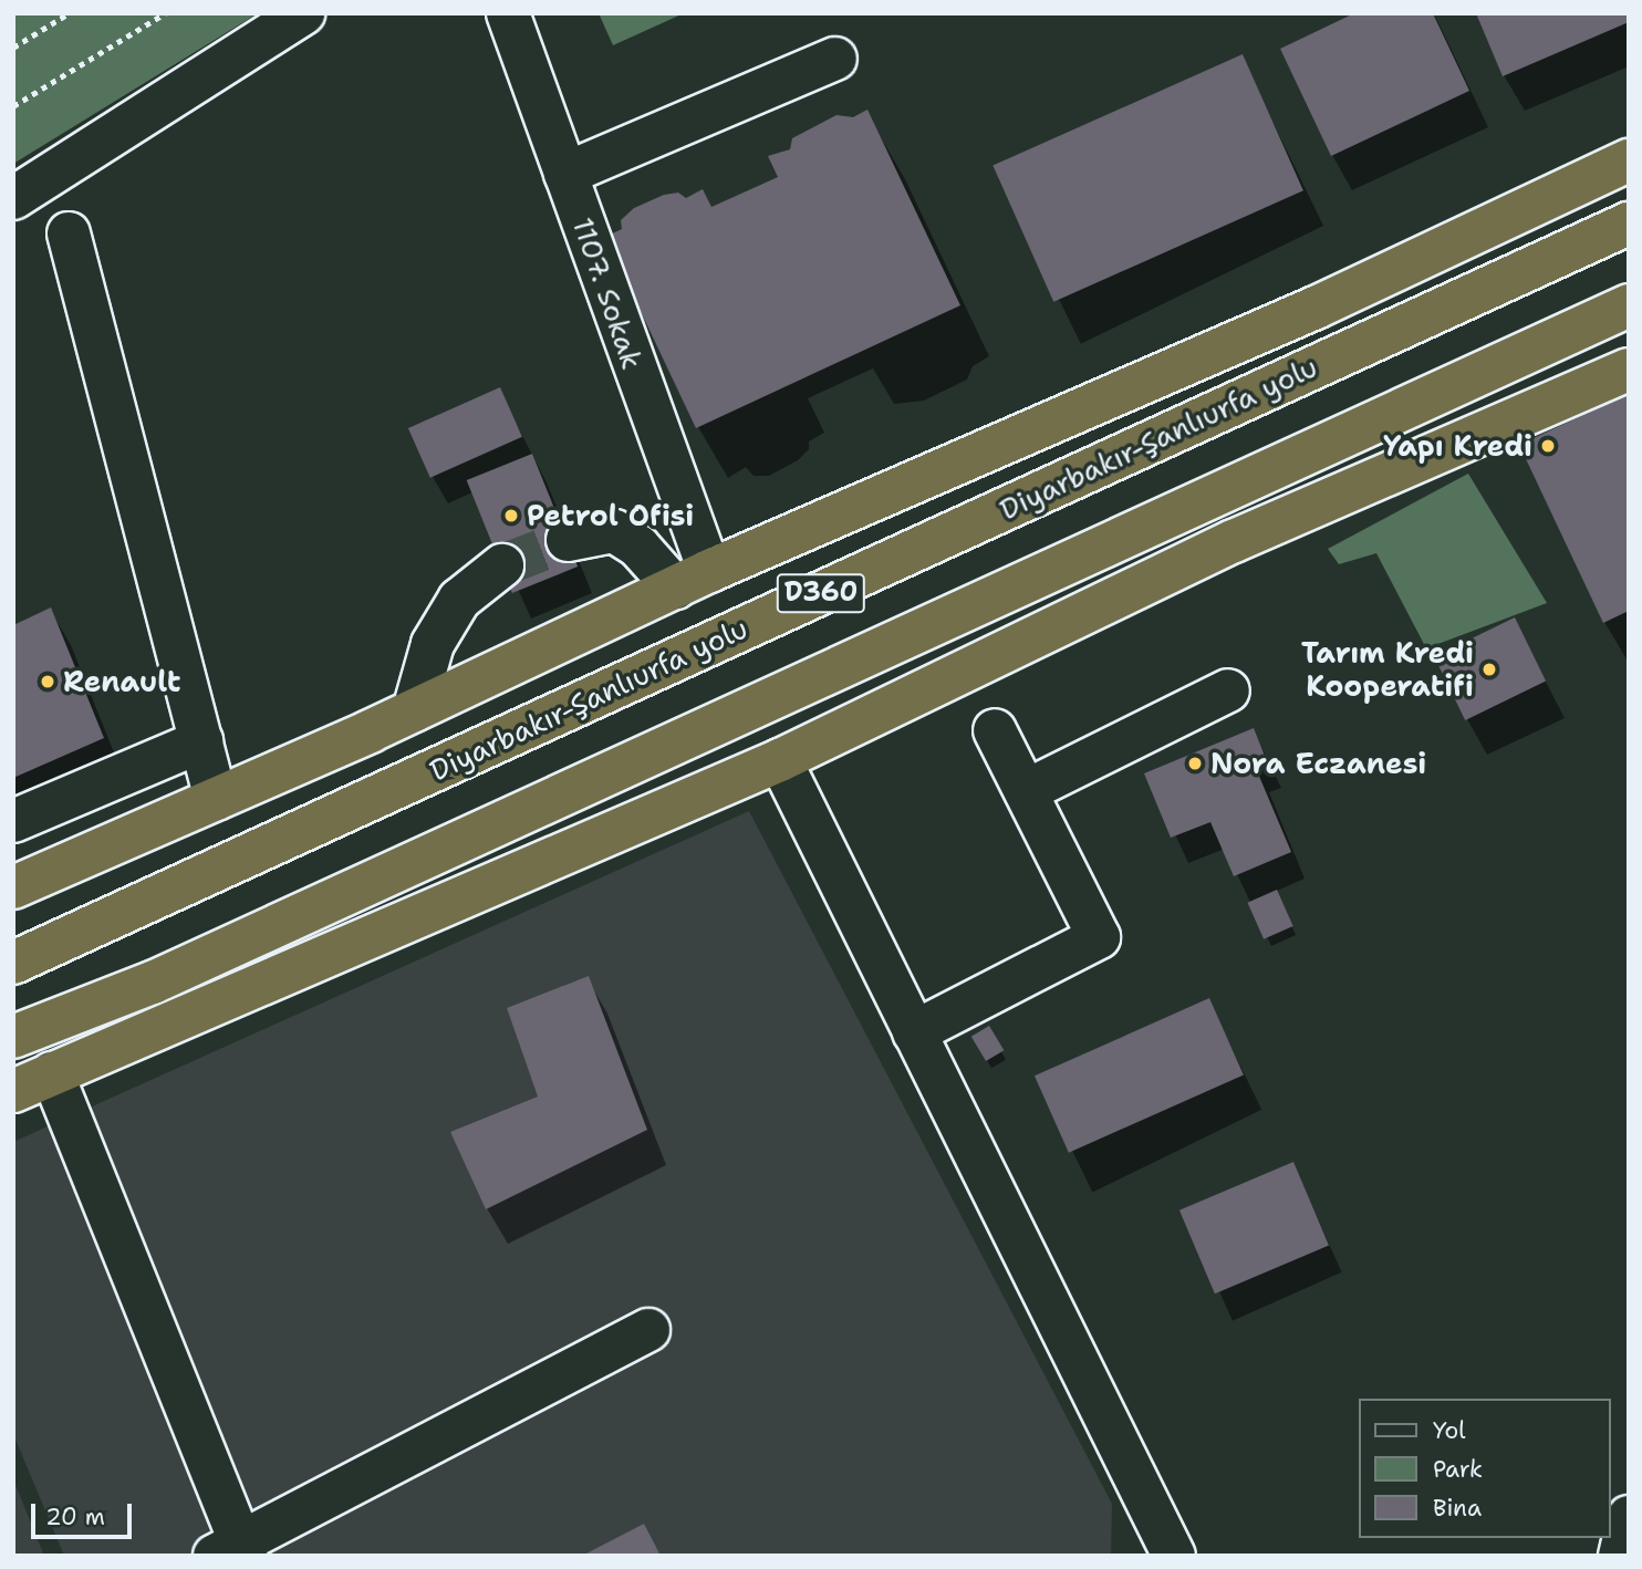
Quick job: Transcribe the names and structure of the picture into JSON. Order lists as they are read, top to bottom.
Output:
{
  "streets": {
    "highway": ["Diyarbakır-Şanlıurfa yolu", "D360"],
    "street": ["1107. Sokak"]
  },
  "places": [
    "Yapı Kredi",
    "Petrol Ofisi",
    "Tarım Kredi Kooperatifi",
    "Renault",
    "Nora Eczanesi"
  ],
  "legend": ["Yol", "Park", "Bina"],
  "scale_bar": "20 m"
}
